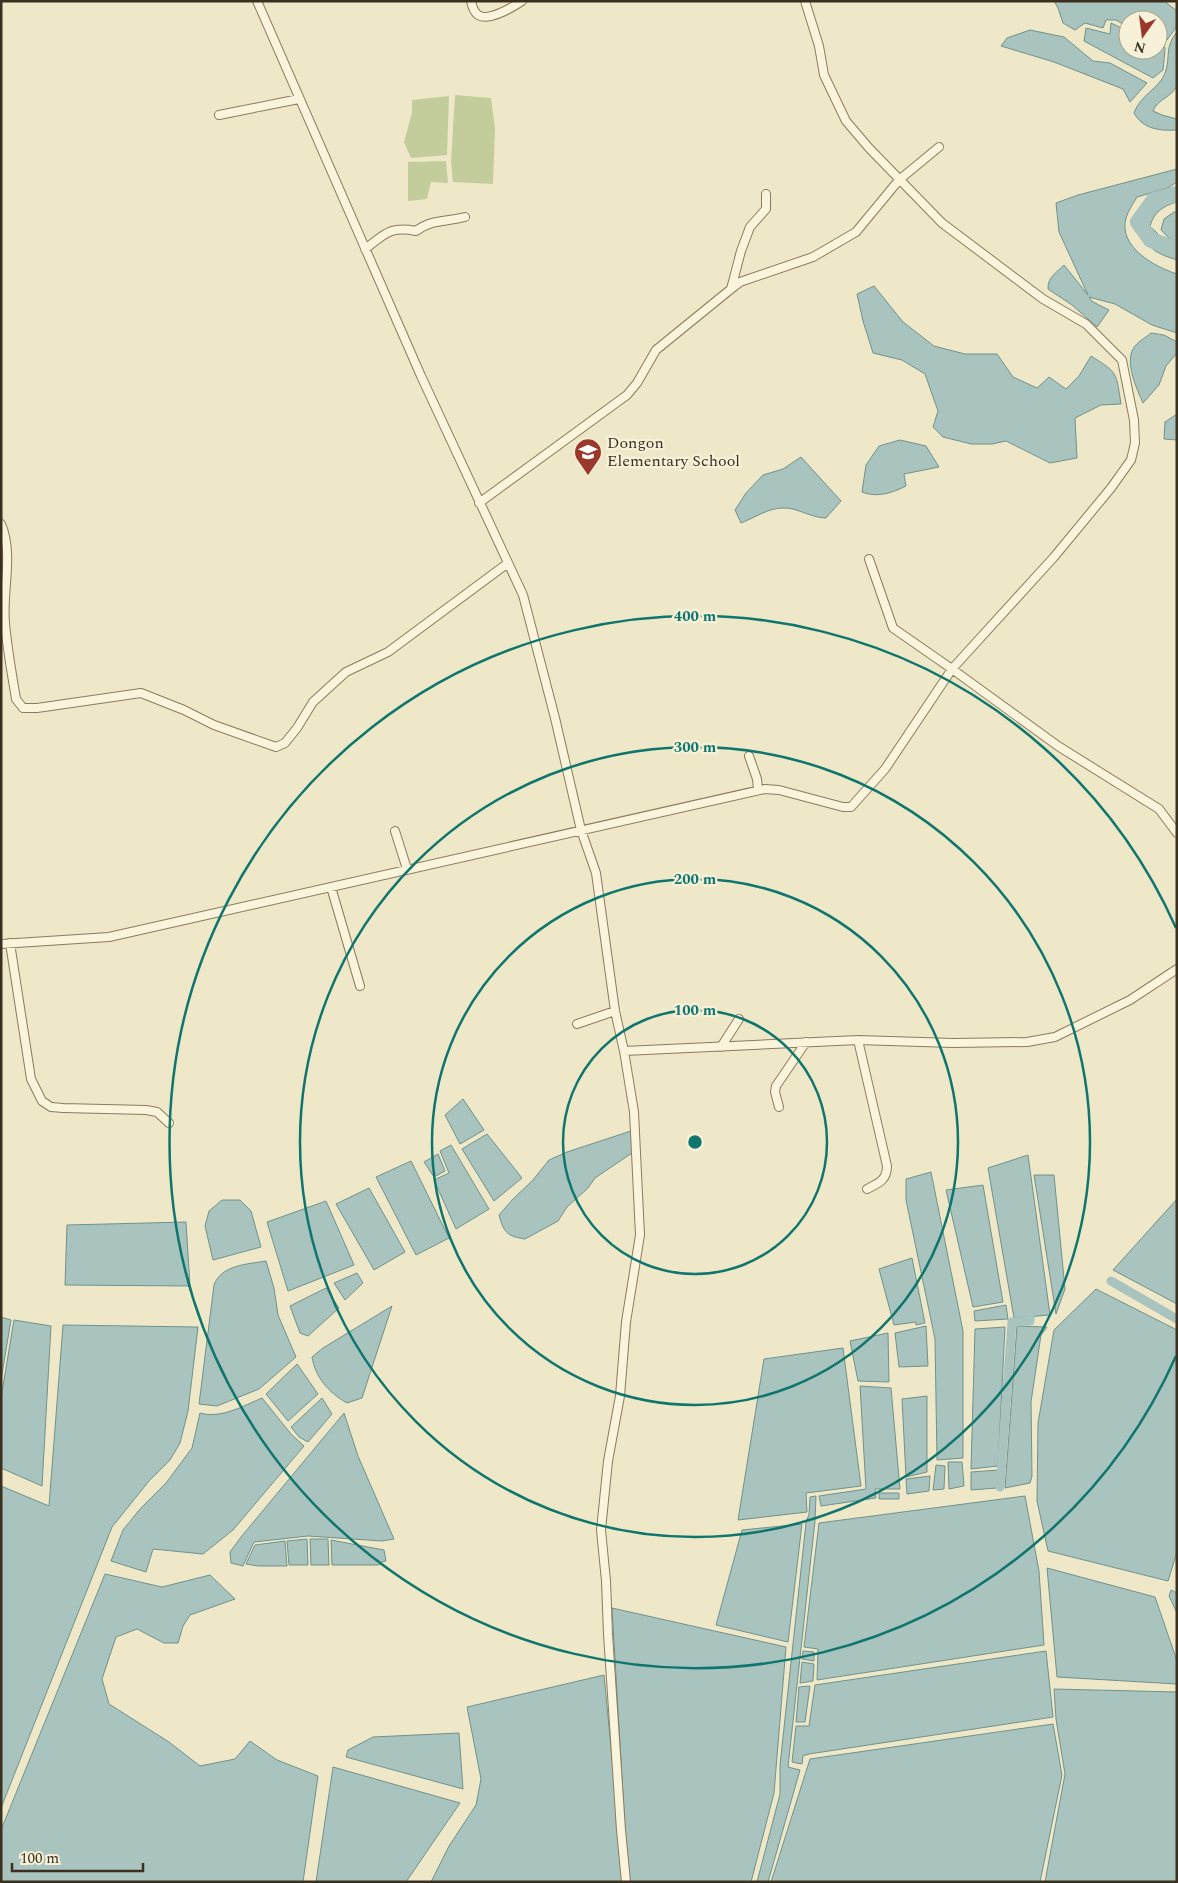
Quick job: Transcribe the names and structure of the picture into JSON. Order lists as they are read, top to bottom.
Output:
{
  "places": {
    "school or university": ["Dongon Elementary School"]
  },
  "scale_bar": "100 m",
  "north": "bottom",
  "rings": [
    "400 m",
    "300 m",
    "200 m",
    "100 m"
  ]
}
